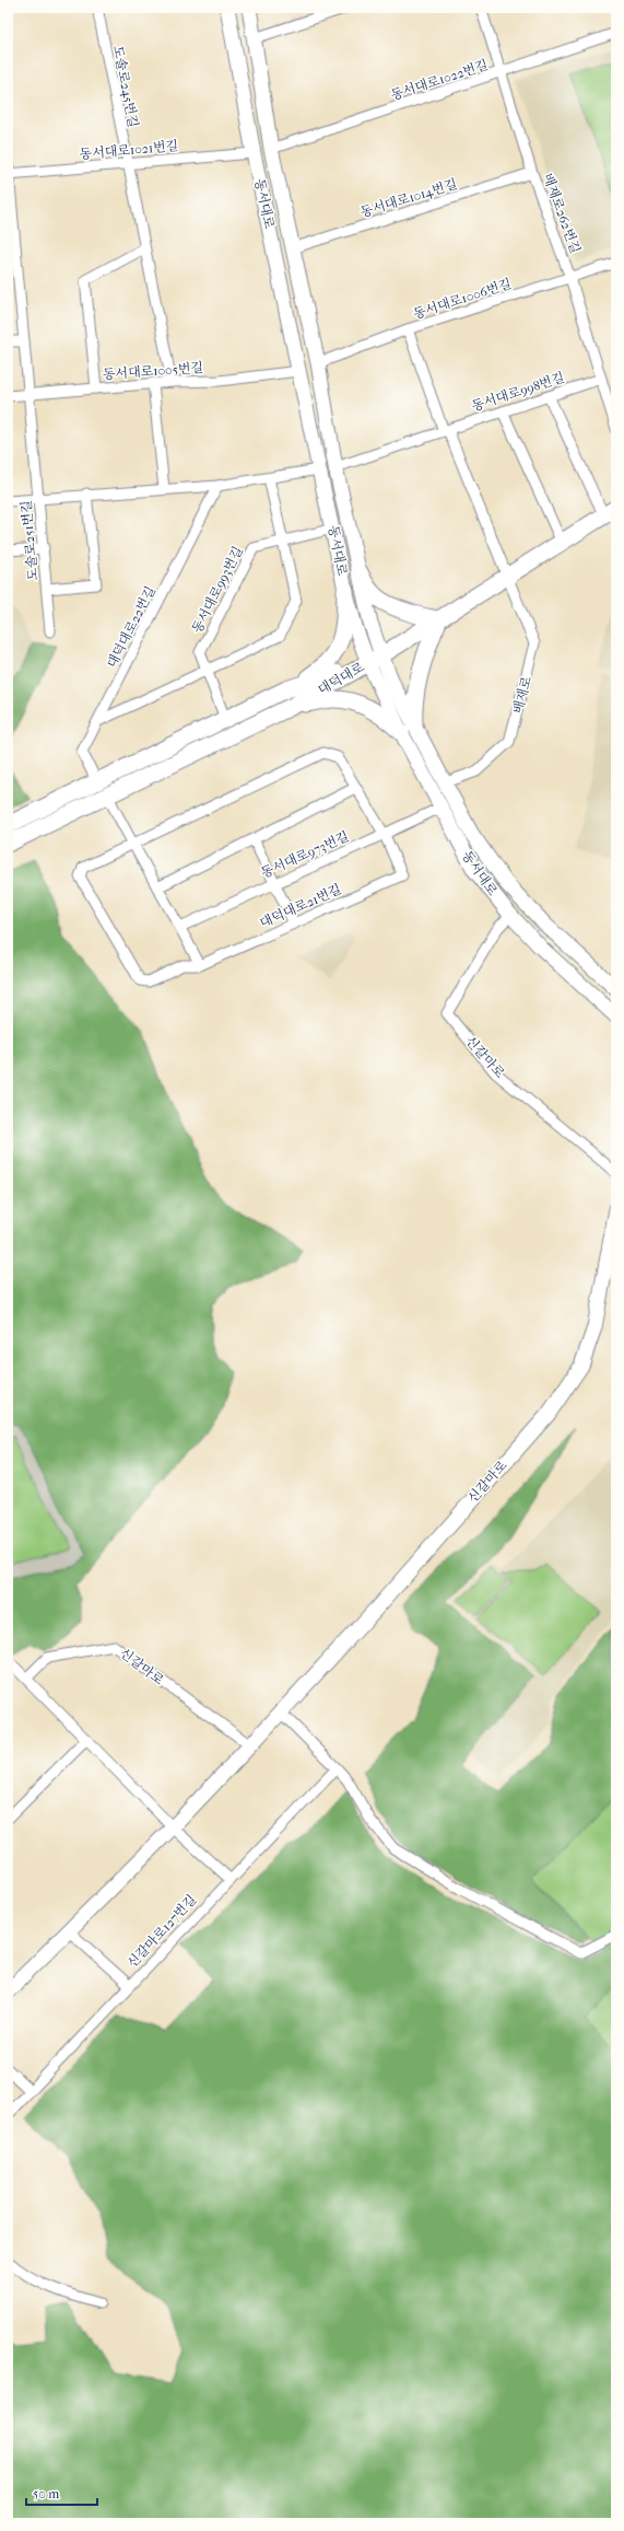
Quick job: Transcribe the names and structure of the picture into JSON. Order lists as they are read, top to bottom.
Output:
{
  "streets": {
    "main road": ["대덕대로"],
    "street": [
      "동서대로1022번길",
      "도솔로245번길",
      "동서대로1021번길",
      "동서대로1014번길",
      "동서대로",
      "배재로262번길",
      "동서대로1006번길",
      "동서대로1005번길",
      "동서대로998번길",
      "도솔로251번길",
      "동서대로993번길",
      "대덕대로22번길",
      "배재로",
      "동서대로973번길",
      "대덕대로21번길",
      "신갈마로",
      "신갈마로127번길"
    ]
  },
  "crossings": [
    ["동서대로1022번길", "동서대로"],
    ["동서대로1022번길", "배재로262번길"],
    ["도솔로245번길", "동서대로1021번길"],
    ["도솔로245번길", "동서대로1005번길"],
    ["동서대로1021번길", "동서대로"],
    ["동서대로1021번길", "도솔로251번길"],
    ["동서대로1014번길", "동서대로"],
    ["동서대로1014번길", "배재로262번길"],
    ["동서대로", "동서대로1006번길"],
    ["동서대로", "동서대로1005번길"],
    ["동서대로", "동서대로998번길"],
    ["동서대로", "동서대로993번길"],
    ["동서대로", "대덕대로"],
    ["동서대로", "배재로"],
    ["동서대로", "동서대로973번길"],
    ["동서대로", "신갈마로"],
    ["배재로262번길", "동서대로1006번길"],
    ["배재로262번길", "동서대로998번길"],
    ["동서대로1005번길", "도솔로251번길"],
    ["동서대로998번길", "배재로"],
    ["동서대로993번길", "대덕대로"],
    ["대덕대로22번길", "대덕대로"],
    ["동서대로973번길", "대덕대로21번길"]
  ],
  "scale_bar": "50 m"
}
